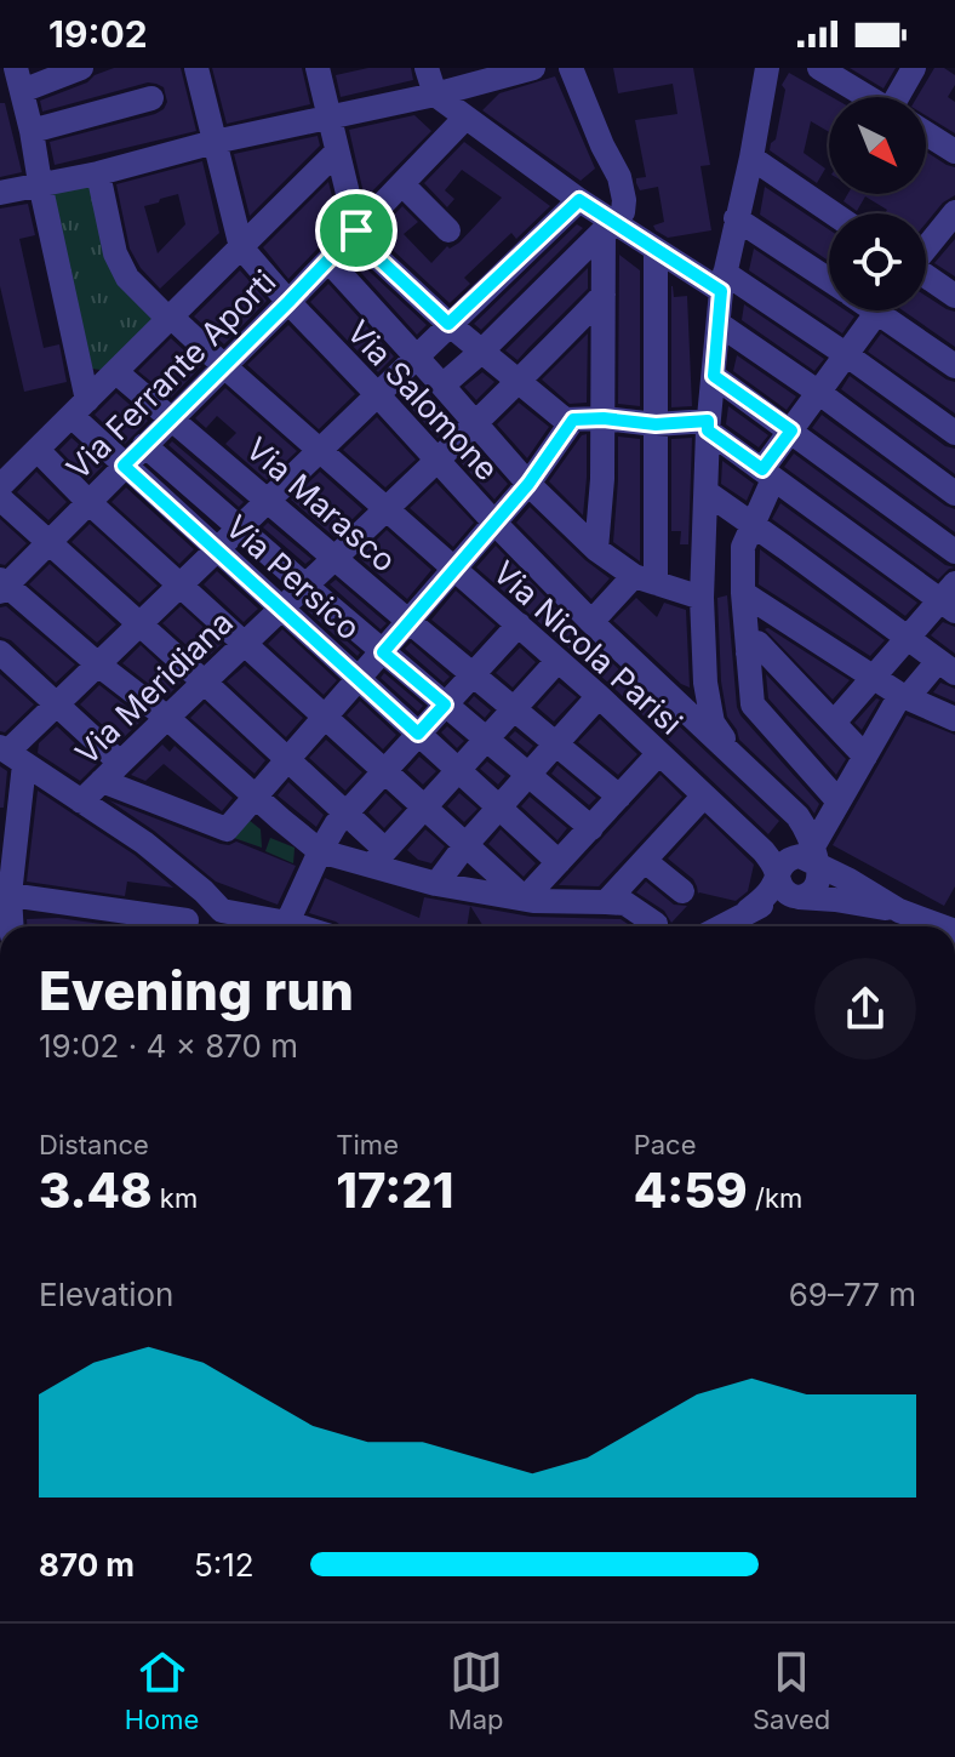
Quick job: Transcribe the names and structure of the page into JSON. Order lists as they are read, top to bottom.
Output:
{
  "streets": {
    "street": [
      "Via Ferrante Aporti",
      "Via Salomone",
      "Via Marasco",
      "Via Persico",
      "Via Nicola Parisi",
      "Via Meridiana"
    ]
  },
  "crossings": [
    ["Via Ferrante Aporti", "Via Salomone"],
    ["Via Ferrante Aporti", "Via Marasco"],
    ["Via Ferrante Aporti", "Via Persico"],
    ["Via Ferrante Aporti", "Via Nicola Parisi"],
    ["Via Salomone", "Via Nicola Parisi"],
    ["Via Salomone", "Via Meridiana"],
    ["Via Marasco", "Via Meridiana"],
    ["Via Persico", "Via Meridiana"],
    ["Via Nicola Parisi", "Via Meridiana"]
  ],
  "north": "bottom right",
  "page": {
    "status": "19:02",
    "heading": ["Evening run", "19:02 · 4 × 870 m"],
    "stats": [
      ["Distance", "3.48 km"],
      ["Time", "17:21"],
      ["Pace", "4:59 /km"]
    ],
    "chart": ["Elevation", "69–77 m"],
    "list": [
      {
        "name": "870 m",
        "note": "5:12"
      }
    ],
    "tabs": ["Home", "Map", "Saved"]
  }
}
